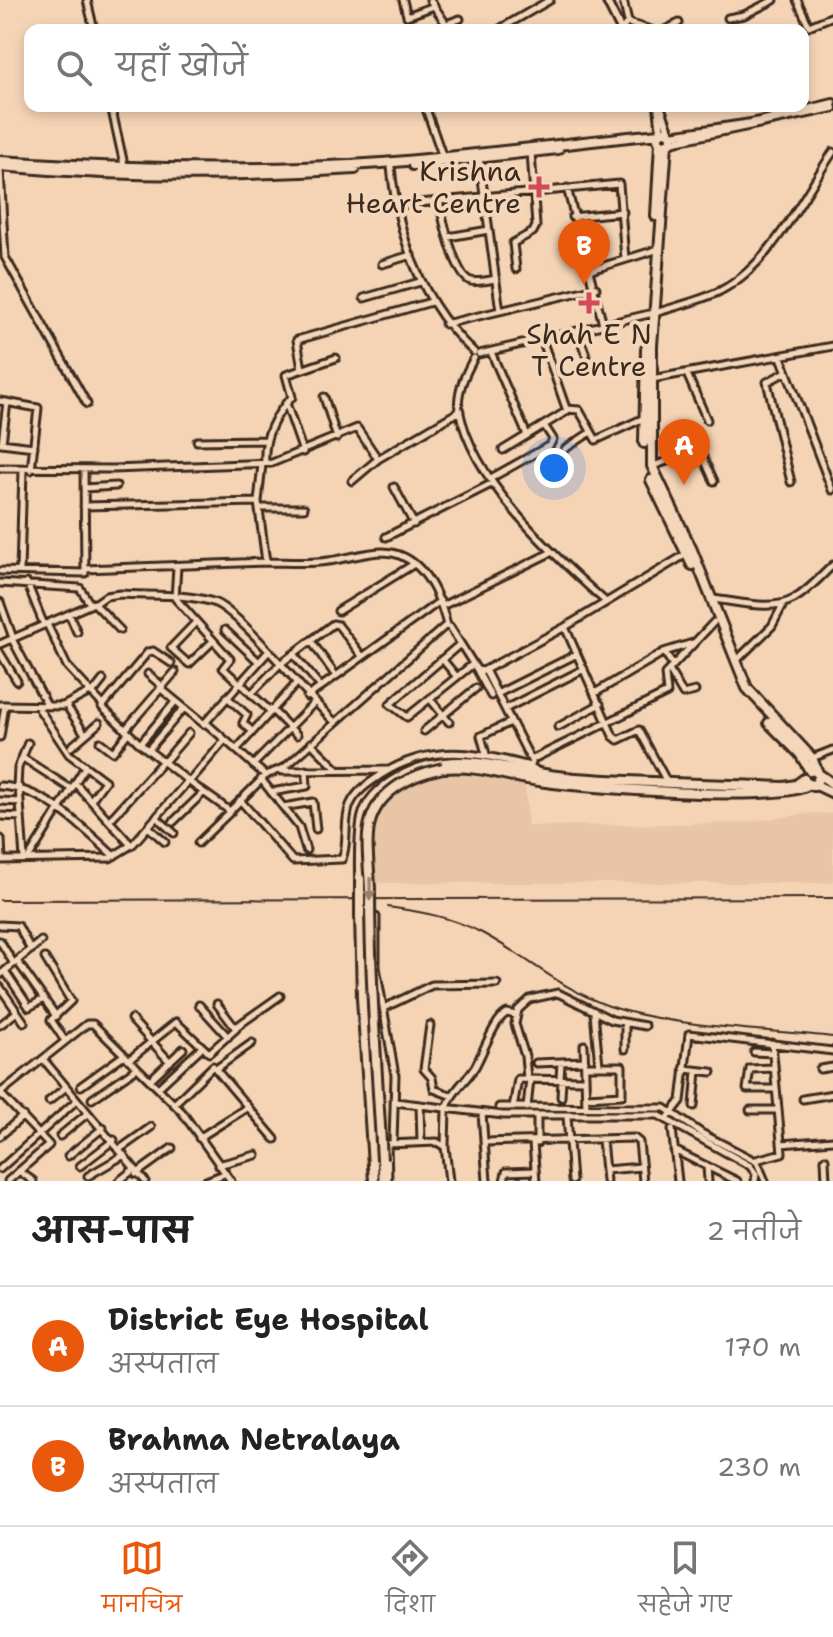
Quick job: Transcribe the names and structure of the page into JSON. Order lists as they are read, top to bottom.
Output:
{
  "places": {
    "health": ["Krishna Heart Centre", "Shah E N T Centre"]
  },
  "page": {
    "search": "यहाँ खोजें",
    "pins": ["B", "A"],
    "heading": ["आस-पास", "2 नतीजे"],
    "list": [
      {
        "mark": "A",
        "name": "District Eye Hospital",
        "note": "अस्पताल",
        "value": "170 m"
      },
      {
        "mark": "B",
        "name": "Brahma Netralaya",
        "note": "अस्पताल",
        "value": "230 m"
      }
    ],
    "nav": ["मानचित्र", "दिशा", "सहेजे गए"]
  }
}
